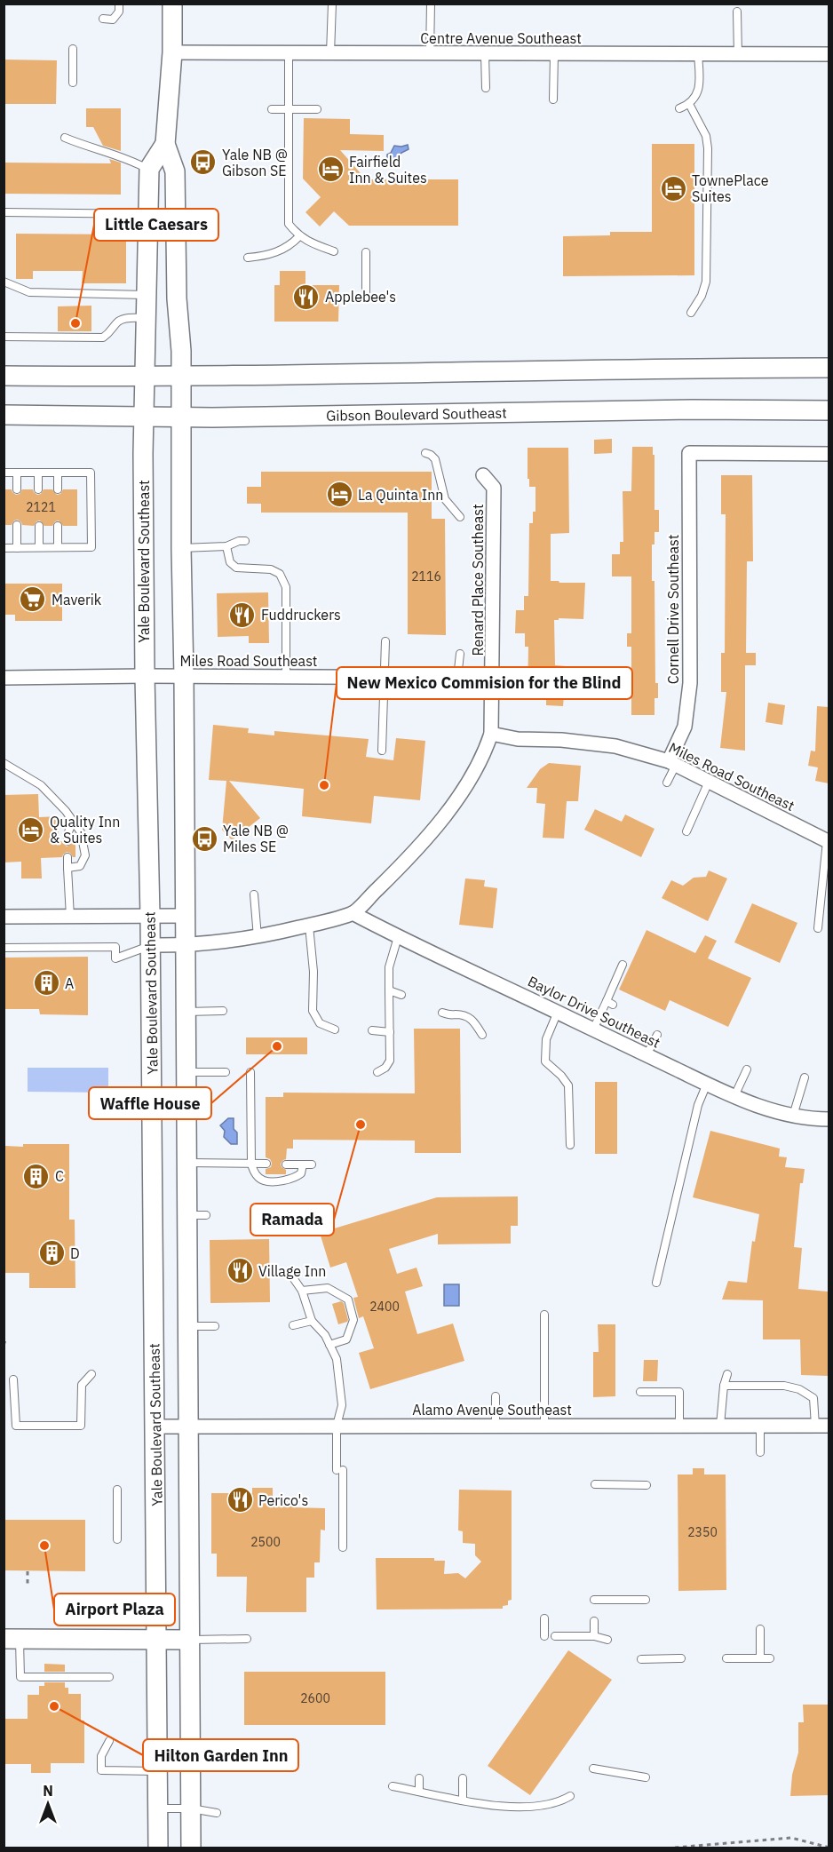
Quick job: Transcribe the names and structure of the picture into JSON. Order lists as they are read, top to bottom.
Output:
{
  "streets": {
    "main road": ["Gibson Boulevard Southeast", "Yale Boulevard Southeast"],
    "street": [
      "Centre Avenue Southeast",
      "Renard Place Southeast",
      "Cornell Drive Southeast",
      "Miles Road Southeast",
      "Baylor Drive Southeast",
      "Alamo Avenue Southeast"
    ]
  },
  "crossings": [
    ["Gibson Boulevard Southeast", "Yale Boulevard Southeast"],
    ["Yale Boulevard Southeast", "Renard Place Southeast"],
    ["Yale Boulevard Southeast", "Miles Road Southeast"],
    ["Yale Boulevard Southeast", "Alamo Avenue Southeast"],
    ["Renard Place Southeast", "Miles Road Southeast"],
    ["Renard Place Southeast", "Baylor Drive Southeast"],
    ["Cornell Drive Southeast", "Miles Road Southeast"]
  ],
  "places": {
    "bus stop": ["Yale NB @ Gibson SE", "Yale NB @ Miles SE"],
    "hotel": [
      "Fairfield Inn & Suites",
      "TownePlace Suites",
      "La Quinta Inn",
      "Quality Inn & Suites"
    ],
    "restaurant": [
      "Applebee's",
      "Fuddruckers",
      "Village Inn",
      "Perico's"
    ],
    "other": [
      "Little Caesars",
      "New Mexico Commision for the Blind",
      "Waffle House",
      "Ramada",
      "Airport Plaza",
      "Hilton Garden Inn"
    ],
    "supermarket": ["Maverik"],
    "building": ["A", "C", "D"]
  },
  "house_numbers": [
    "2121",
    "2116",
    "2400",
    "2350",
    "2500",
    "2600"
  ],
  "north": "top"
}
